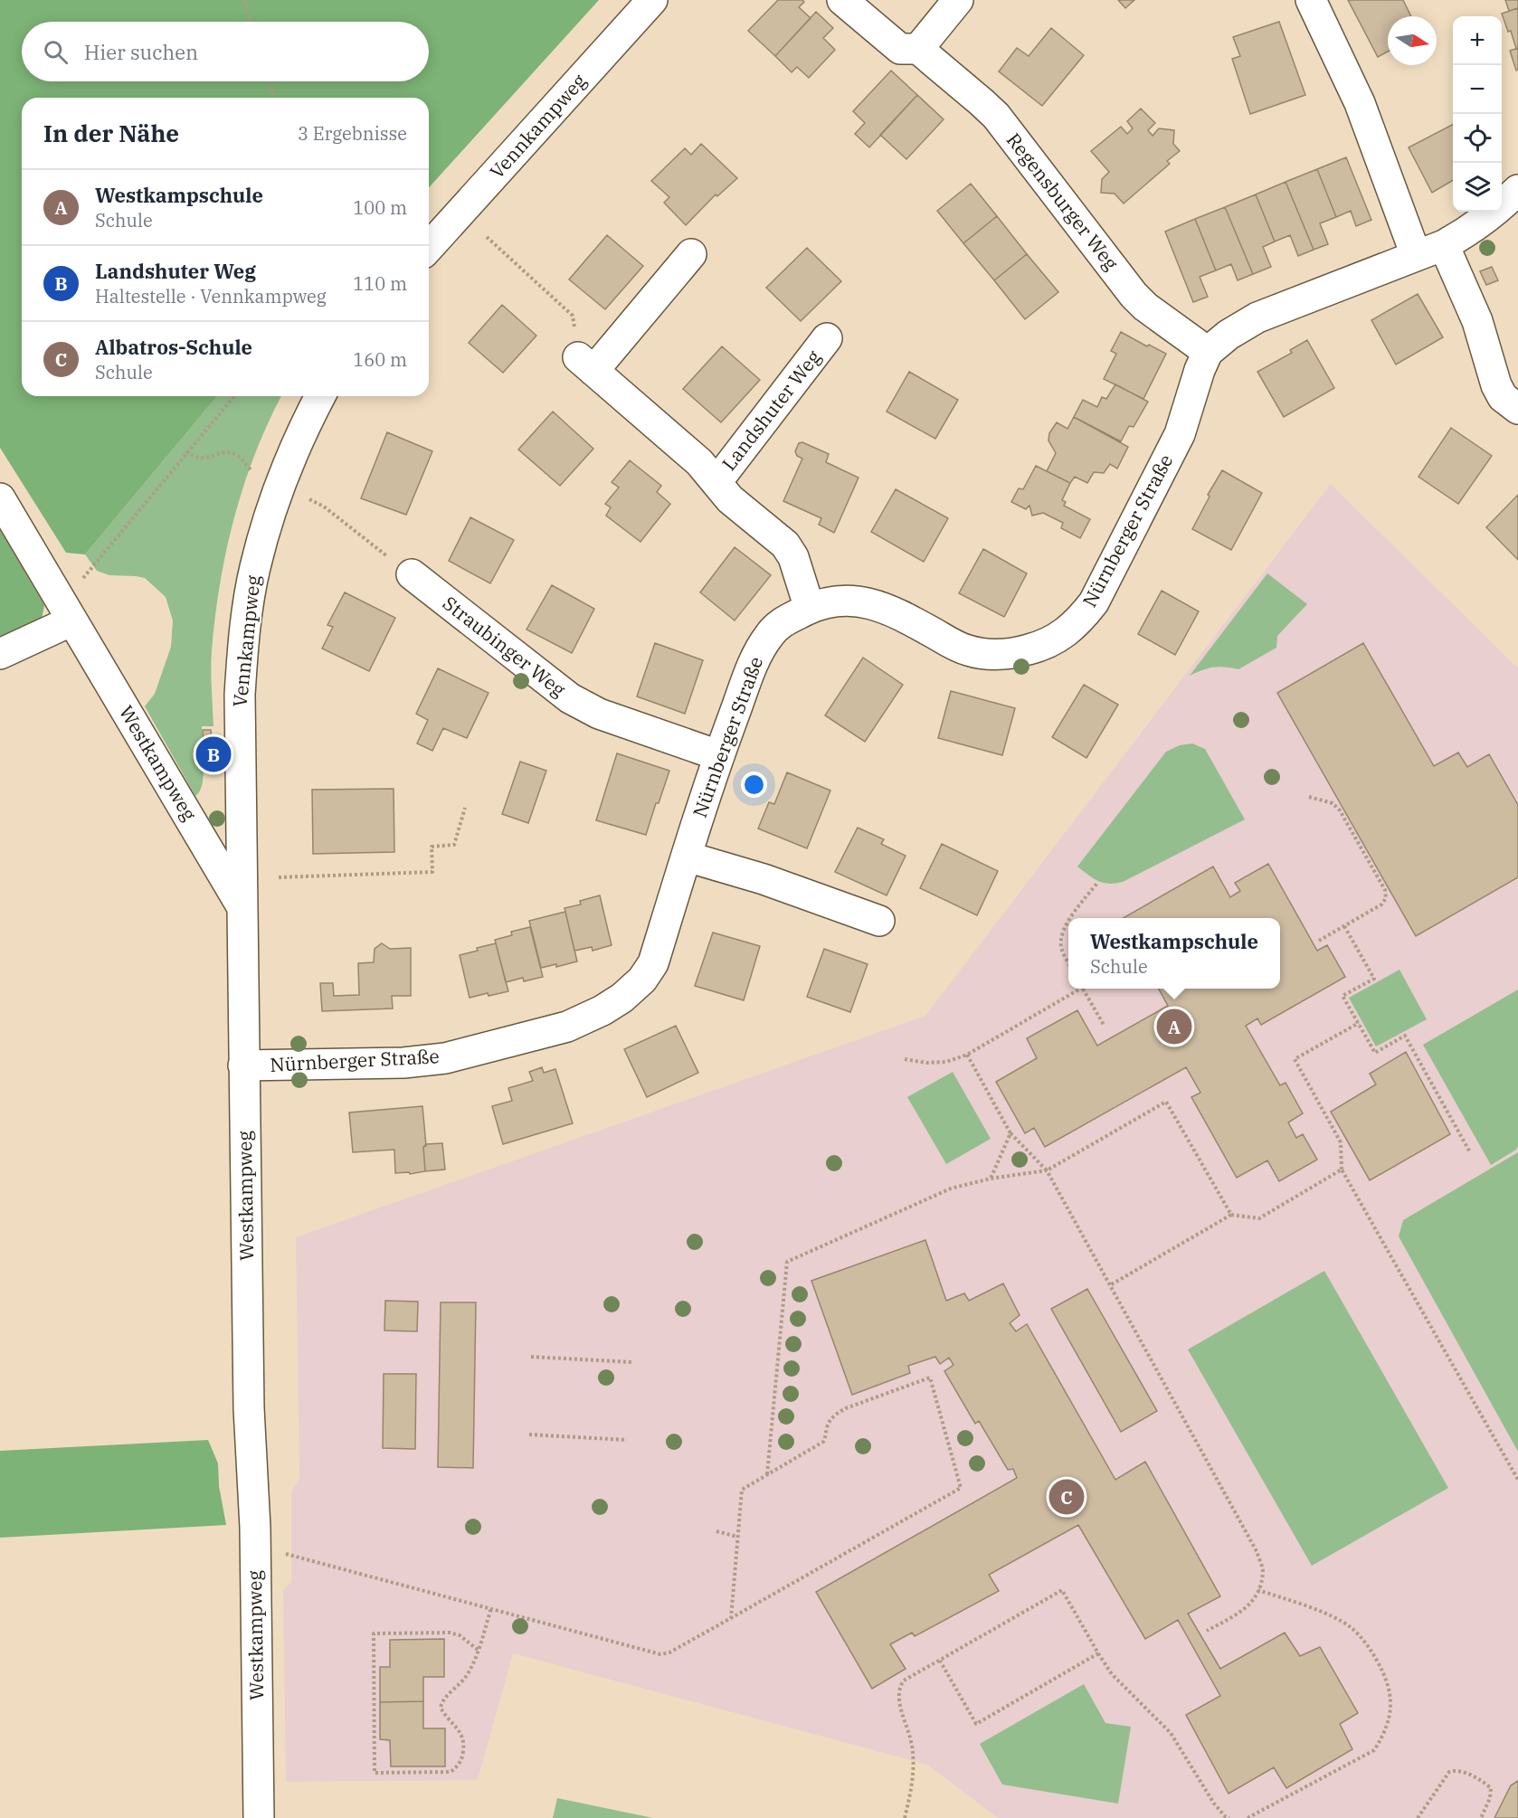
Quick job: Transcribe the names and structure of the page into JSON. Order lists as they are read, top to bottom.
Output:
{
  "streets": {
    "street": [
      "Vennkampweg",
      "Regensburger Weg",
      "Landshuter Weg",
      "Nürnberger Straße",
      "Straubinger Weg",
      "Westkampweg"
    ]
  },
  "crossings": [
    ["Vennkampweg", "Westkampweg"],
    ["Regensburger Weg", "Nürnberger Straße"],
    ["Landshuter Weg", "Nürnberger Straße"],
    ["Nürnberger Straße", "Straubinger Weg"],
    ["Nürnberger Straße", "Westkampweg"]
  ],
  "north": "right",
  "page": {
    "map_buttons": ["+", "−"],
    "search": "Hier suchen",
    "heading": ["In der Nähe", "3 Ergebnisse"],
    "list": [
      {
        "mark": "A",
        "name": "Westkampschule",
        "note": "Schule",
        "value": "100 m"
      },
      {
        "mark": "B",
        "name": "Landshuter Weg",
        "note": "Haltestelle · Vennkampweg",
        "value": "110 m"
      },
      {
        "mark": "C",
        "name": "Albatros-Schule",
        "note": "Schule",
        "value": "160 m"
      }
    ],
    "pins": ["B", "A", "C"],
    "popup": ["Westkampschule", "Schule"]
  }
}
